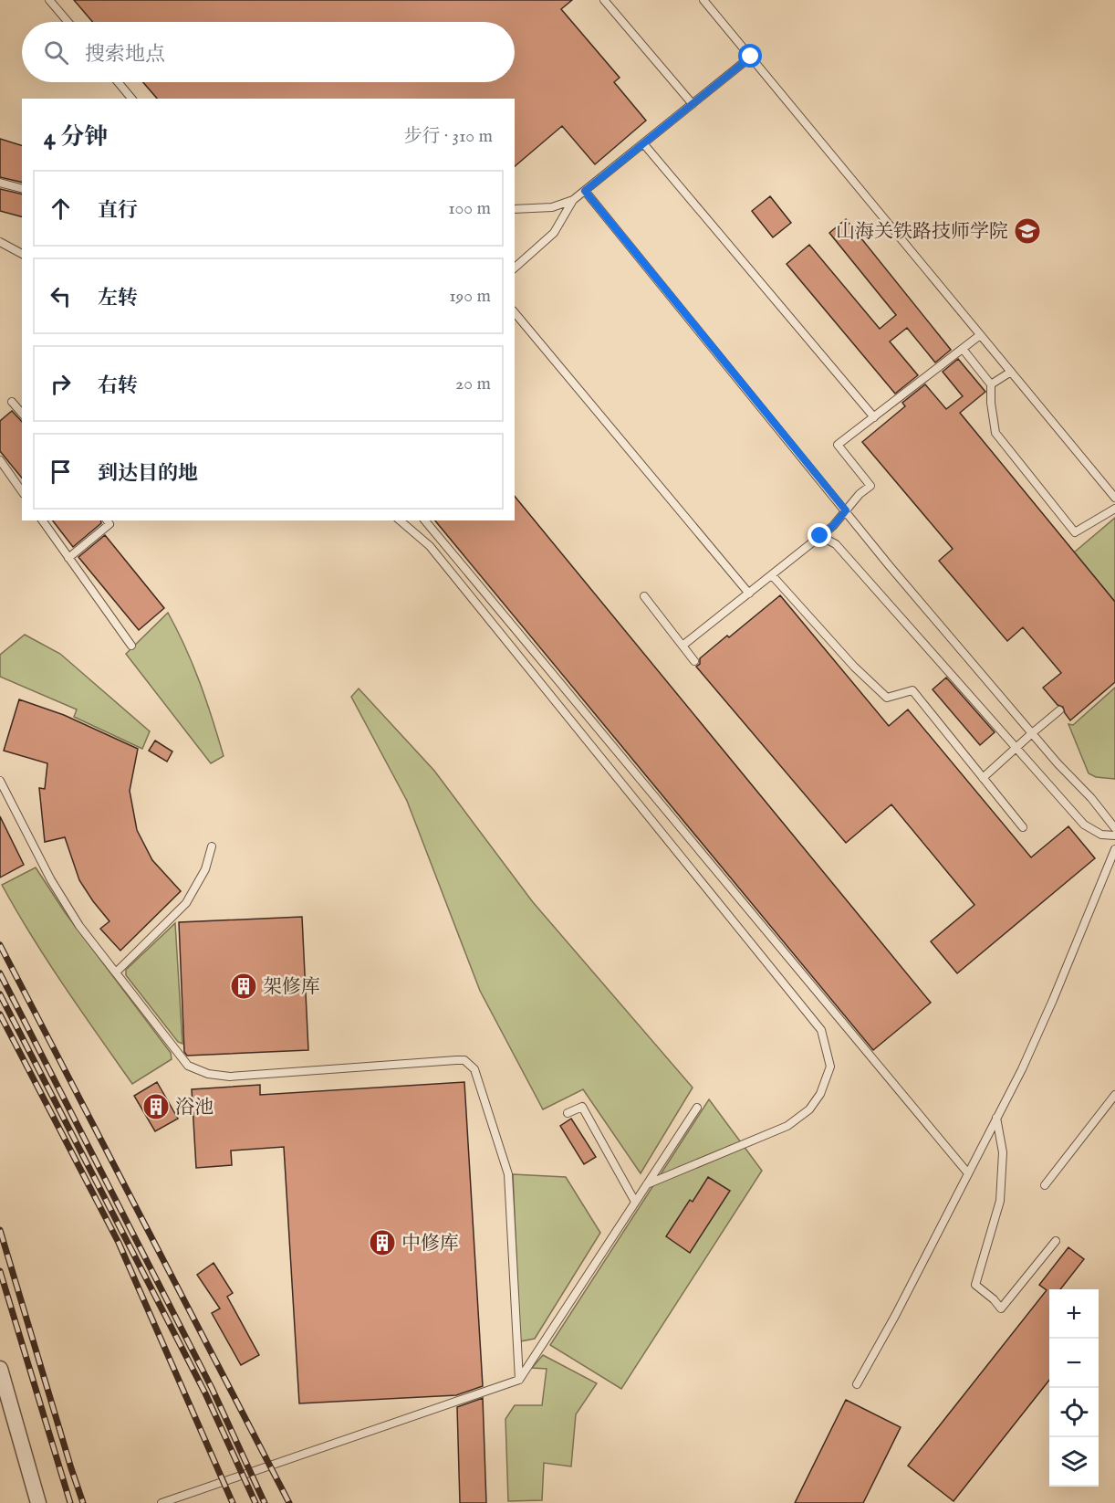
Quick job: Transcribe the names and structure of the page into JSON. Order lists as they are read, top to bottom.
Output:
{
  "places": {
    "school or university": ["山海关铁路技师学院"],
    "building": ["架修库", "浴池", "中修库"]
  },
  "page": {
    "search": "搜索地点",
    "heading": ["4 分钟", "步行 · 310 m"],
    "list": [
      ["直行", "100 m"],
      ["左转", "190 m"],
      ["右转", "20 m"],
      "到达目的地"
    ],
    "map_buttons": ["+", "−"]
  }
}
